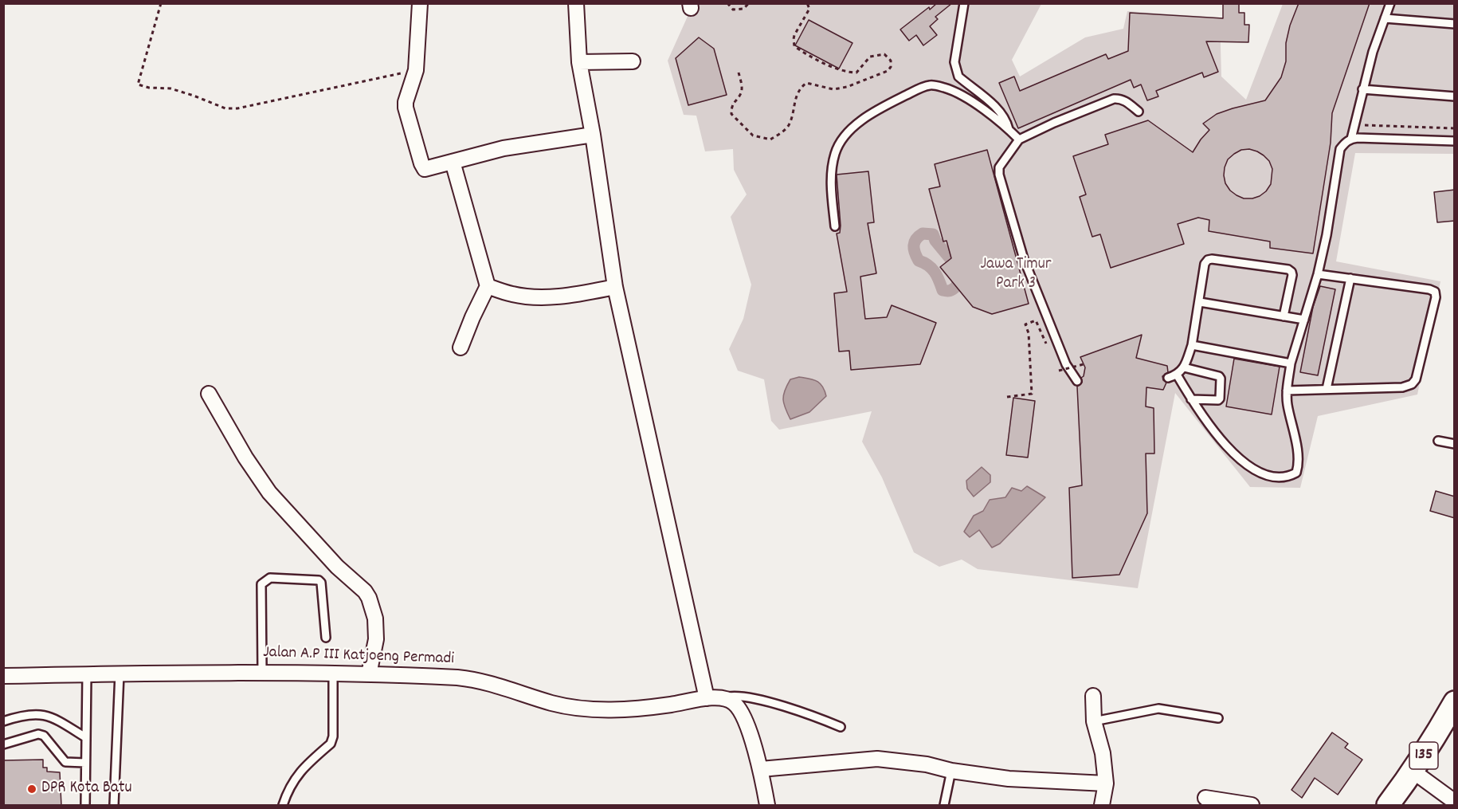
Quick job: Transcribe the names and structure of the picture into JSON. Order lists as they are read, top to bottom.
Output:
{
  "streets": {
    "main road": ["135"],
    "street": ["Jalan A.P III Katjoeng Permadi"]
  },
  "parks": ["Jawa Timur Park 3"],
  "places": ["DPR Kota Batu"]
}
